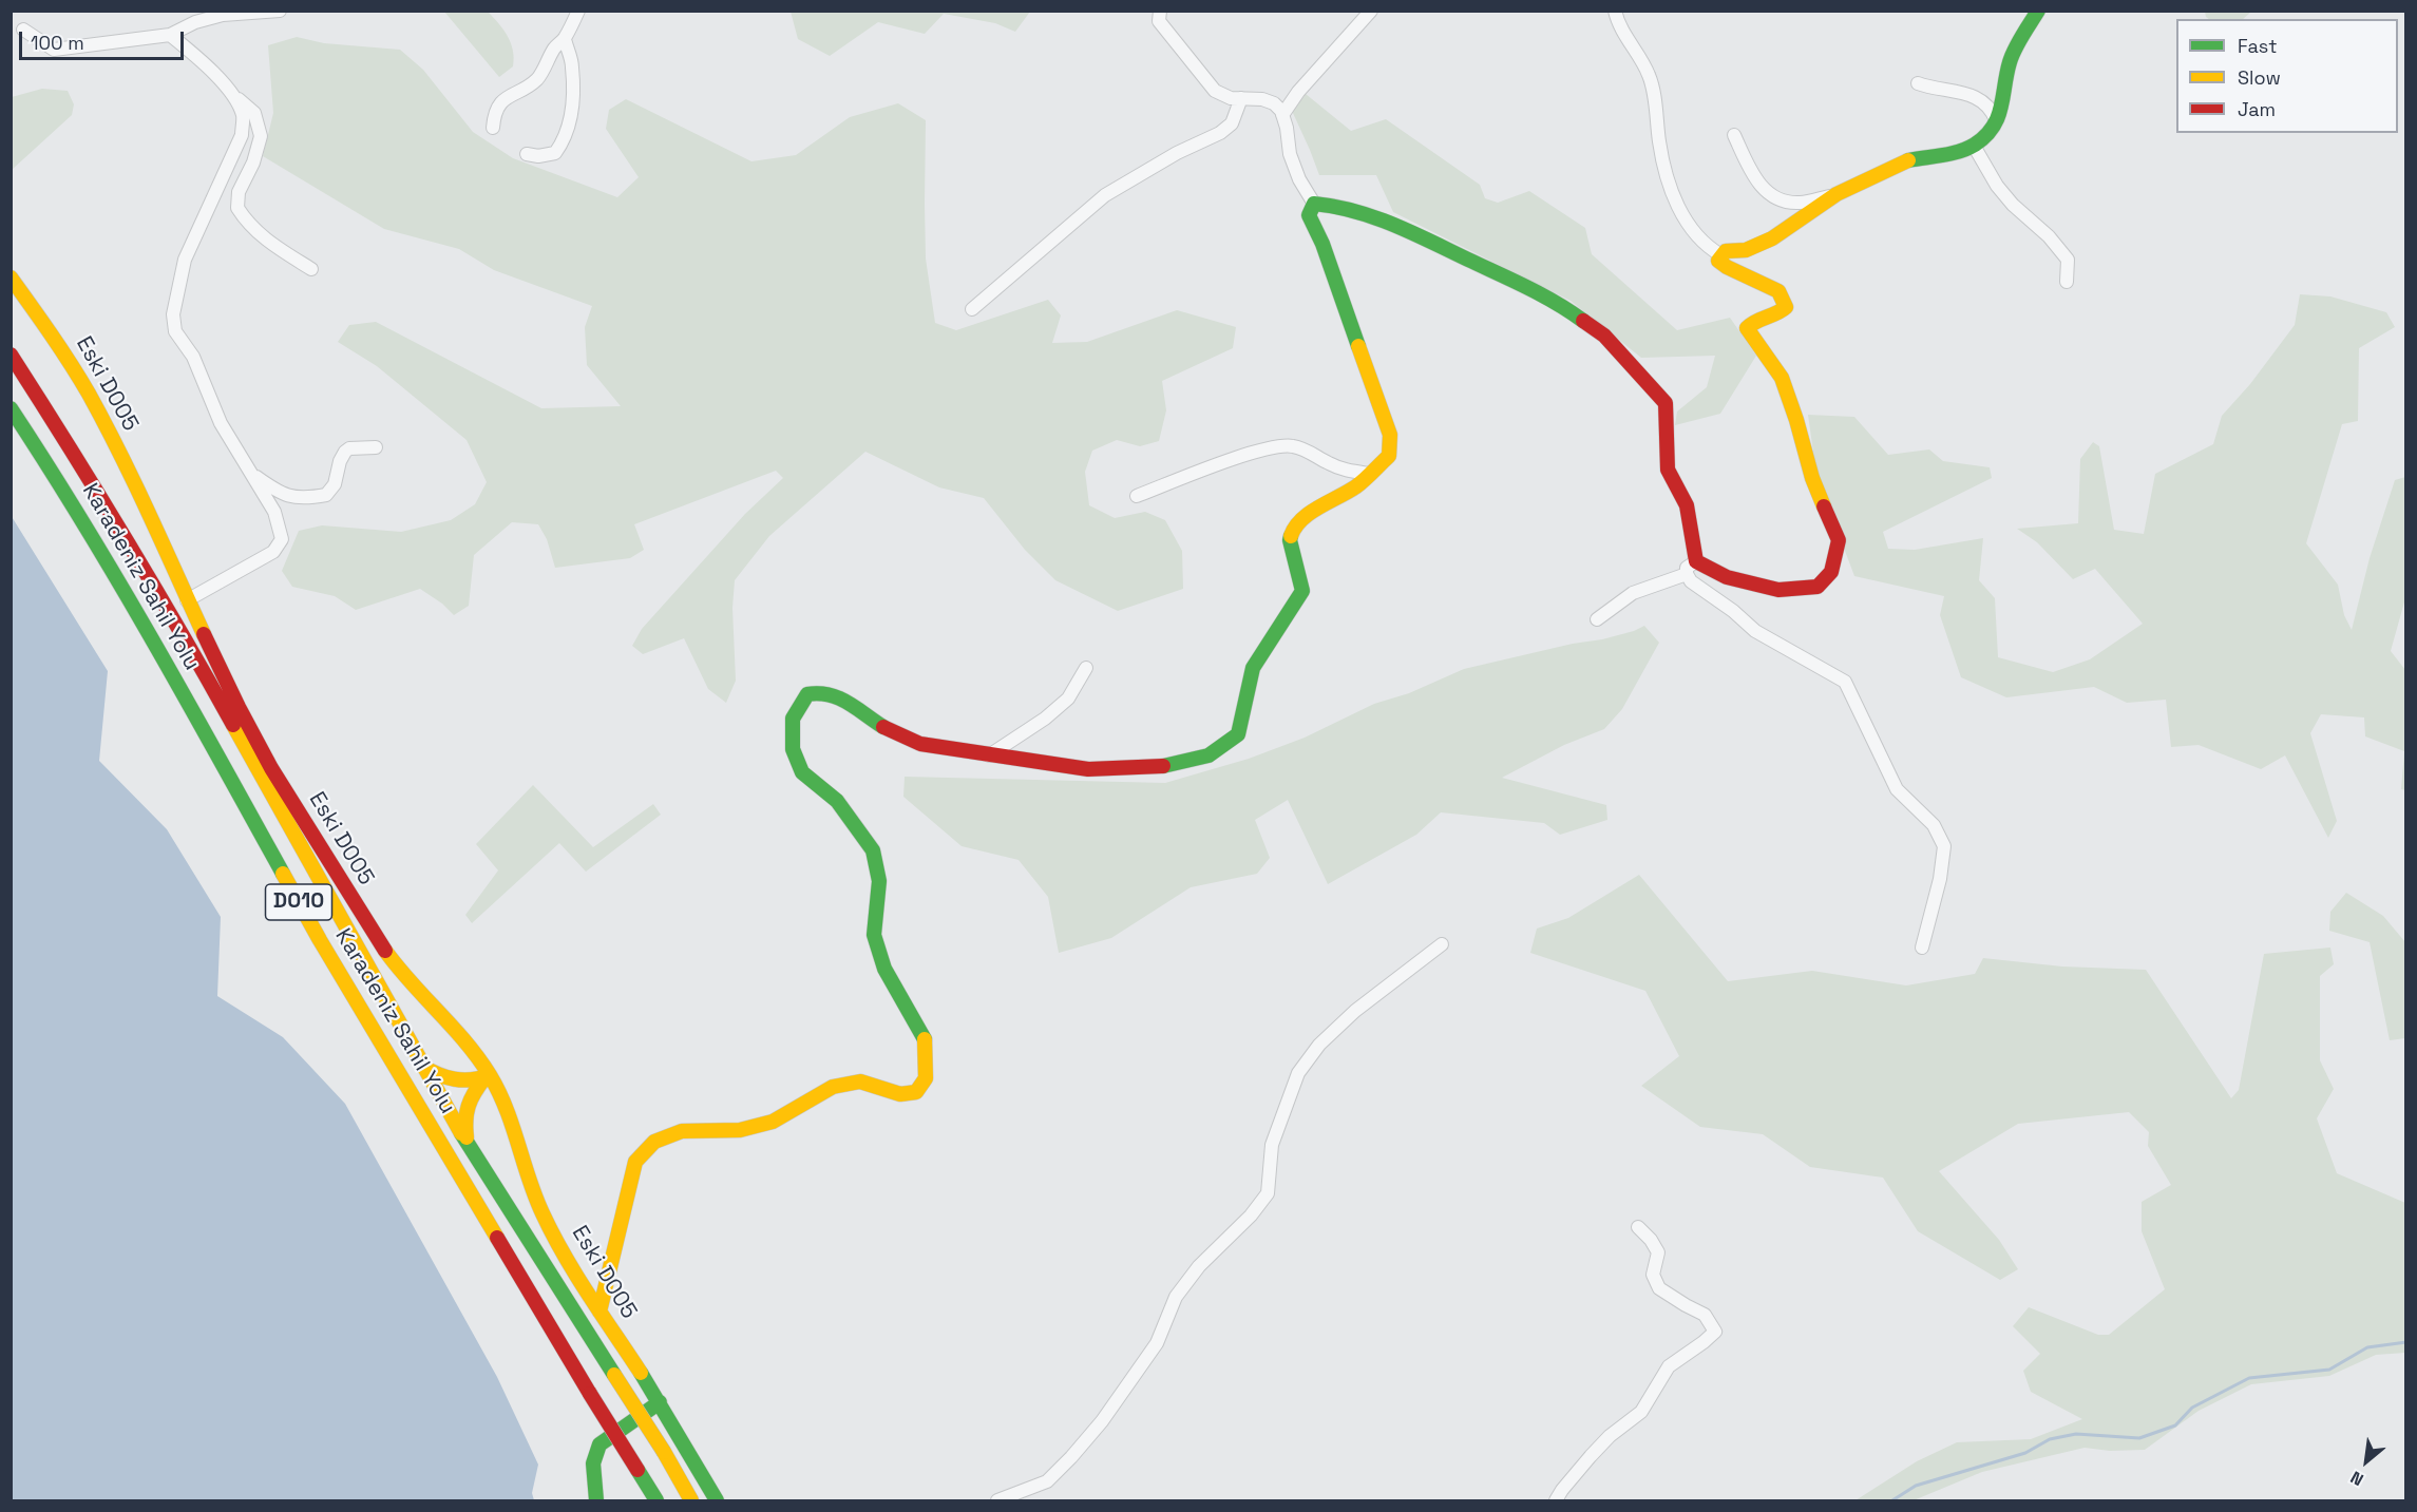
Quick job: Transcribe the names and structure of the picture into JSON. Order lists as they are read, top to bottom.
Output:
{
  "streets": {
    "main road": ["Eski D005", "Karadeniz Sahil Yolu", "D010"]
  },
  "crossings": [
    ["Karadeniz Sahil Yolu", "D010"]
  ],
  "legend": ["Fast", "Slow", "Jam"],
  "scale_bar": "100 m",
  "north": "bottom left"
}
